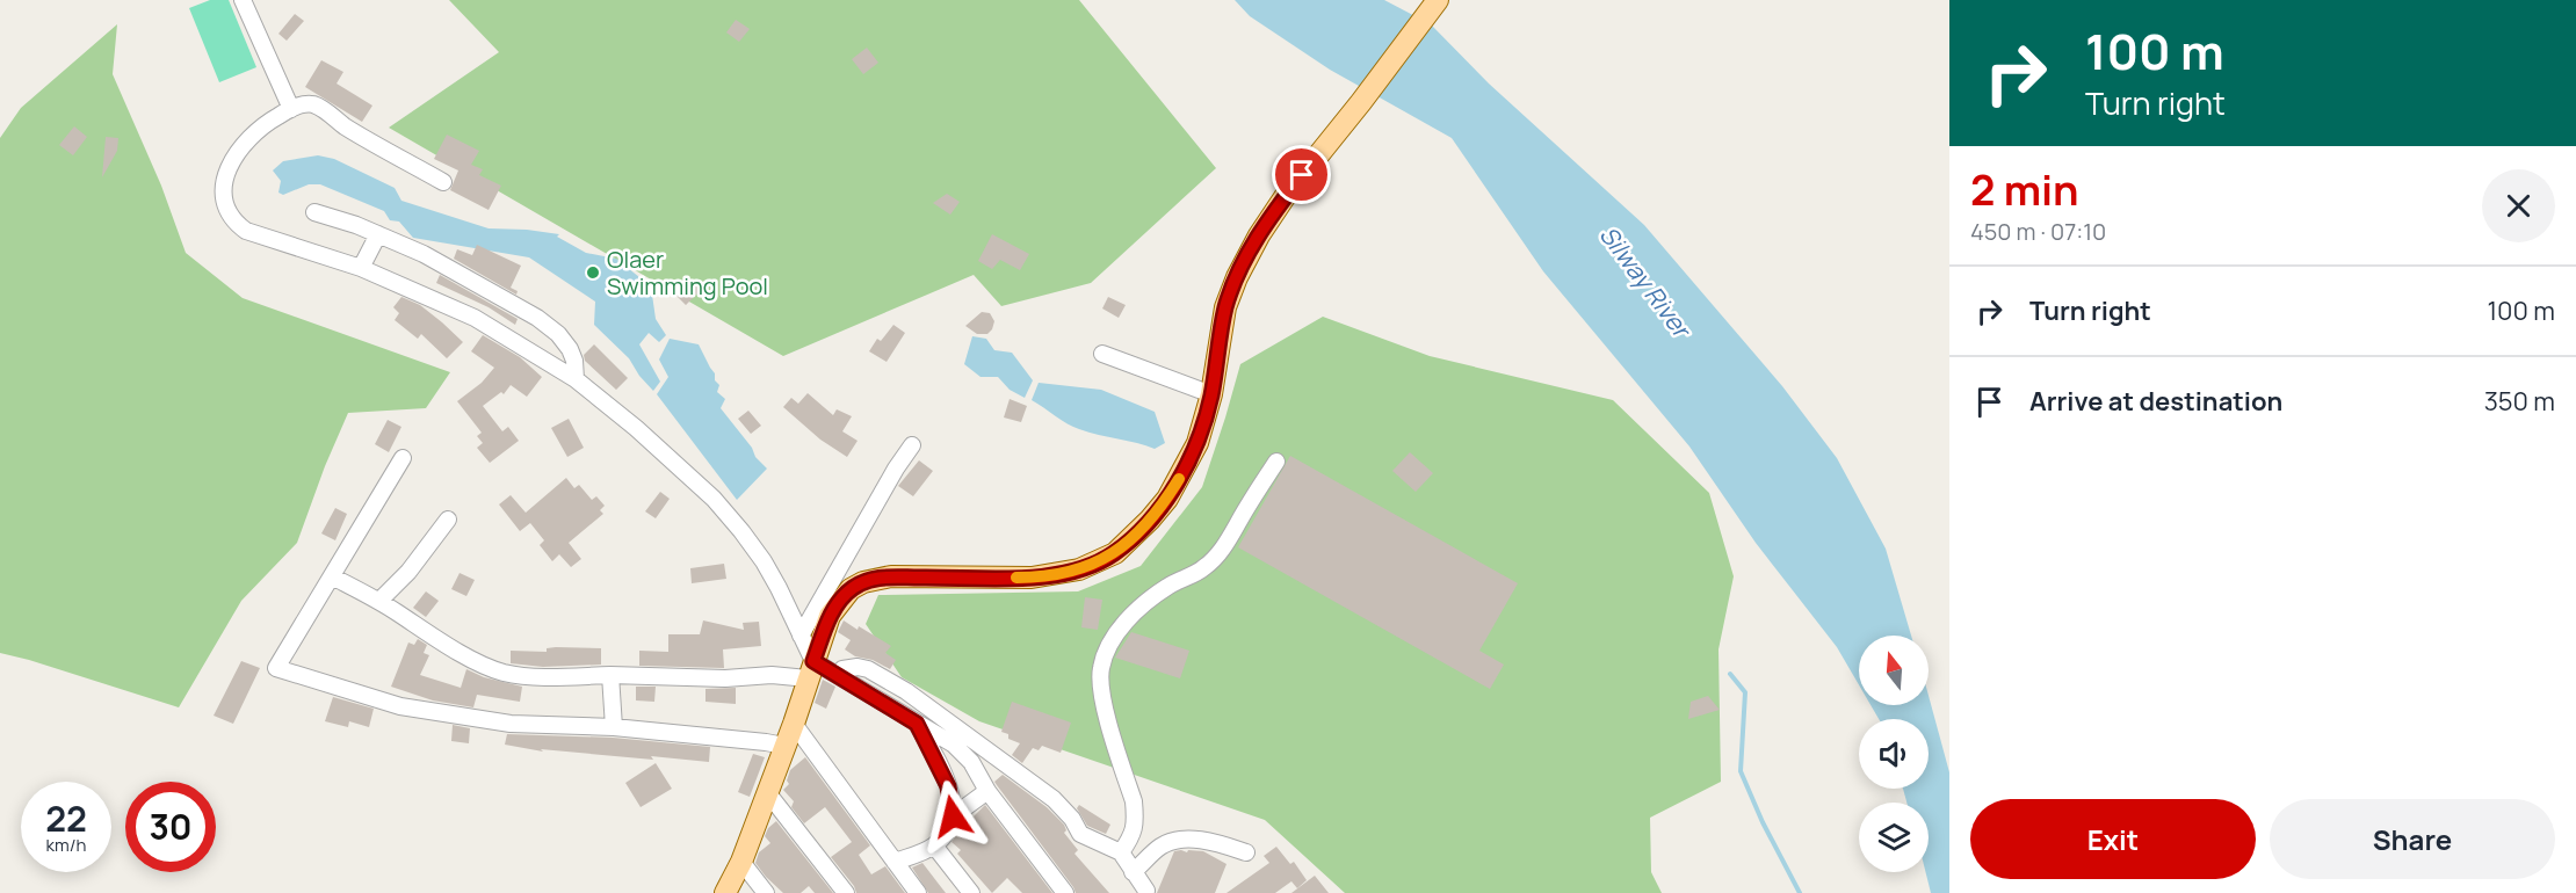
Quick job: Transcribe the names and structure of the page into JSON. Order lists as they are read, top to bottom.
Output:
{
  "water": ["Silway River"],
  "places": ["Olaer Swimming Pool"],
  "north": "top",
  "page": {
    "turn": ["100 m", "Turn right"],
    "heading": ["2 min", "450 m · 07:10"],
    "list": [
      {
        "name": "Turn right",
        "value": "100 m"
      },
      {
        "name": "Arrive at destination",
        "value": "350 m"
      }
    ],
    "speed": "22 km/h",
    "limit": "30",
    "buttons": ["Exit", "Share"]
  }
}
